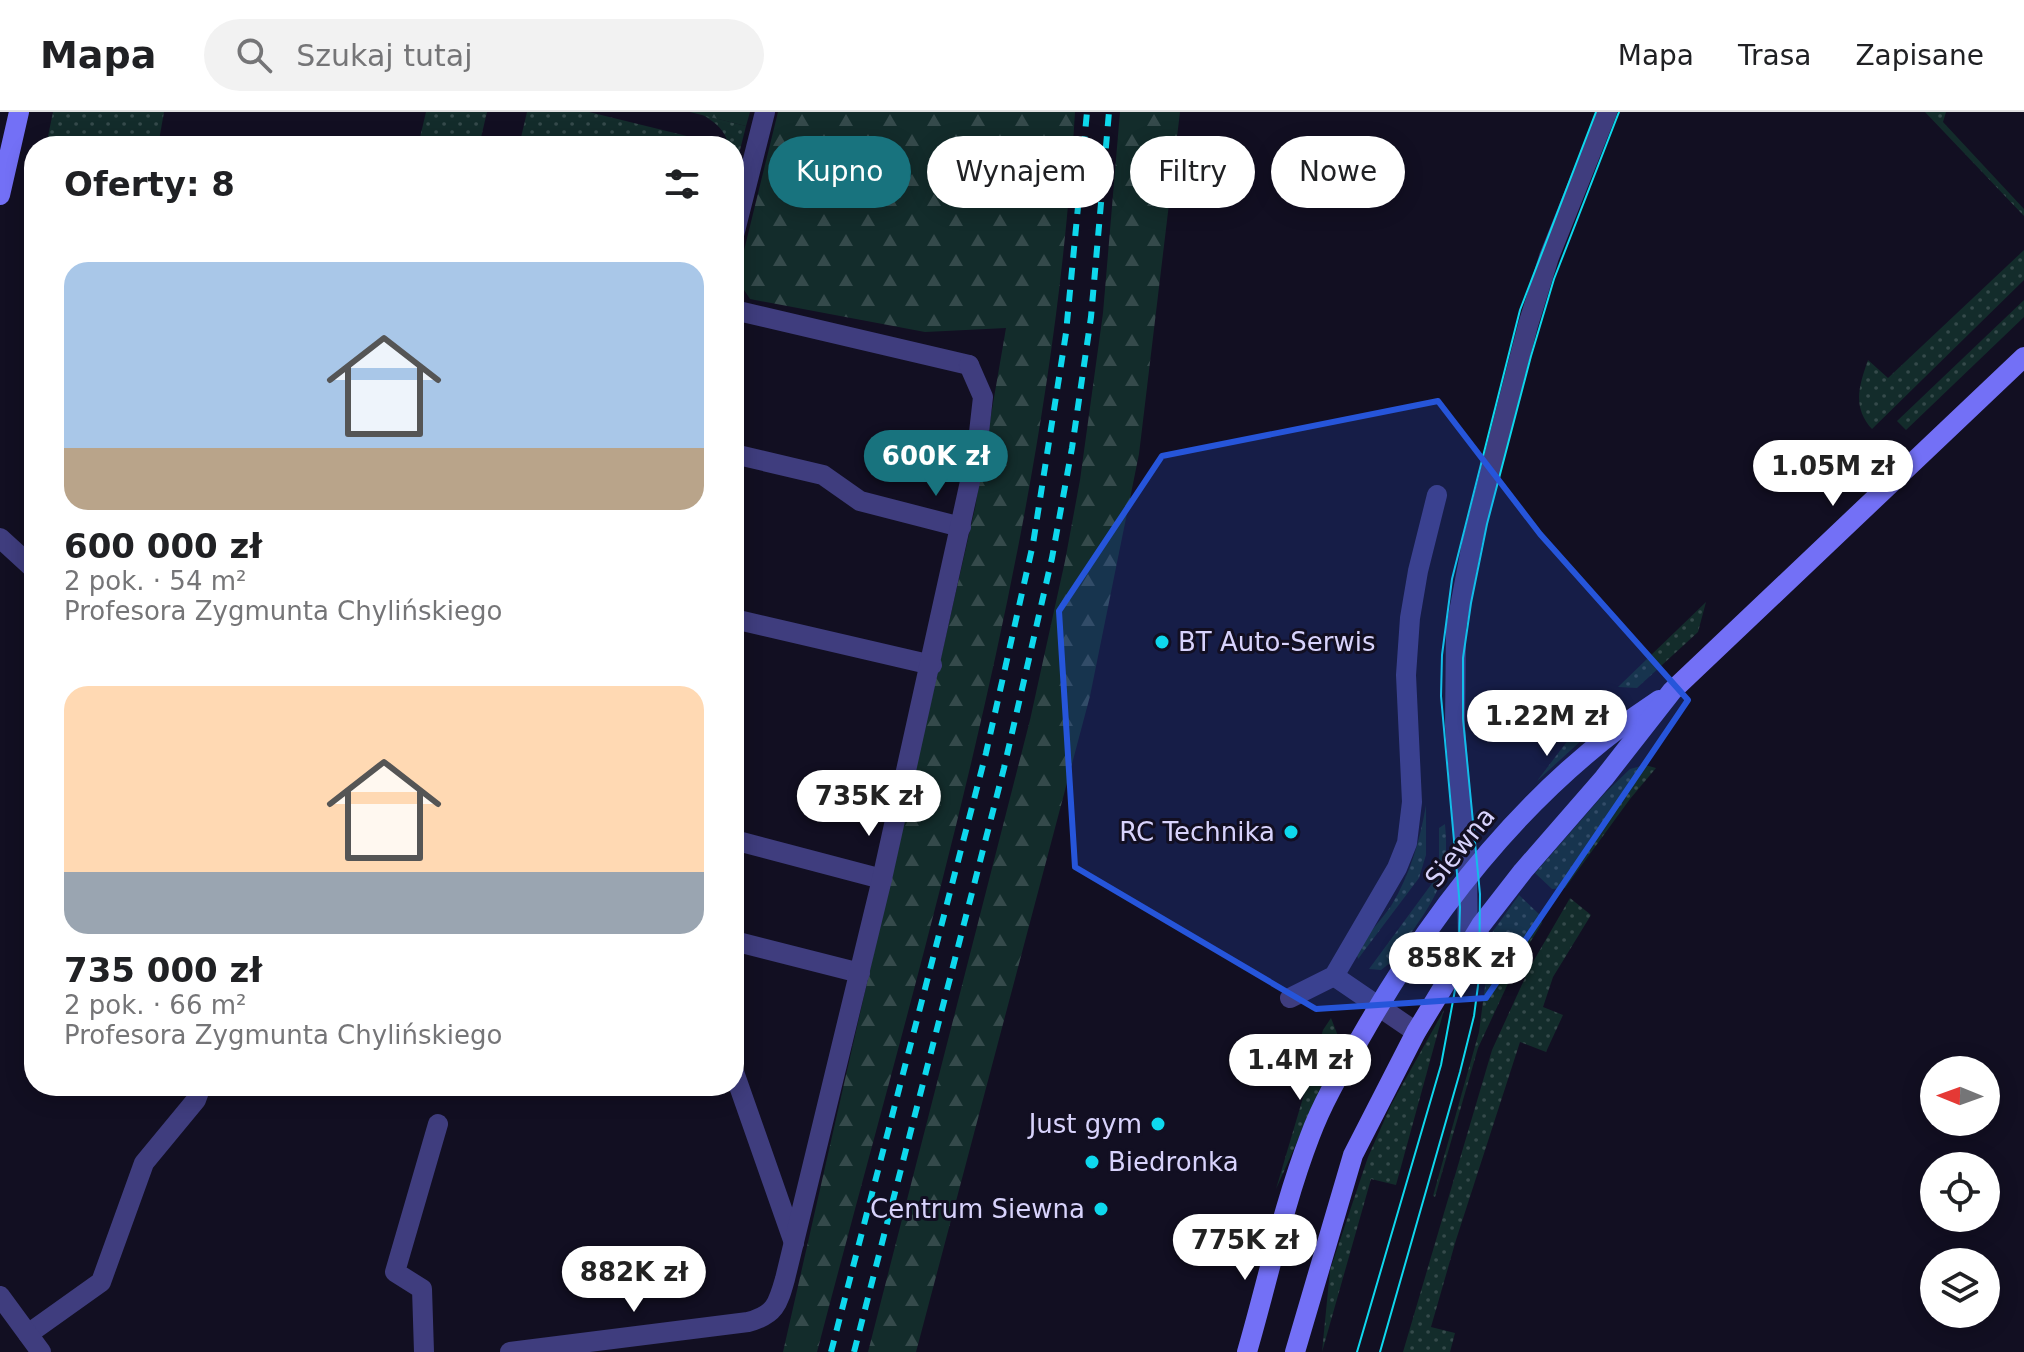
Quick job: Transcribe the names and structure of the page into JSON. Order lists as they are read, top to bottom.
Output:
{
  "streets": {
    "street": ["Siewna"]
  },
  "places": [
    "BT Auto-Serwis",
    "RC Technika",
    "Just gym",
    "Biedronka",
    "Centrum Siewna"
  ],
  "north": "left",
  "page": {
    "header": "Mapa",
    "search": "Szukaj tutaj",
    "nav": ["Mapa", "Trasa", "Zapisane"],
    "chip": [
      "Kupno",
      "Wynajem",
      "Filtry",
      "Nowe"
    ],
    "heading": "Oferty: 8",
    "list": [
      {
        "name": "600 000 zł",
        "note": "2 pok. · 54 m² · Profesora Zygmunta Chylińskiego"
      },
      {
        "name": "735 000 zł",
        "note": "2 pok. · 66 m² · Profesora Zygmunta Chylińskiego"
      }
    ],
    "price": [
      "600K zł",
      "1.05M zł",
      "1.22M zł",
      "735K zł",
      "858K zł",
      "1.4M zł",
      "775K zł",
      "882K zł"
    ]
  }
}
